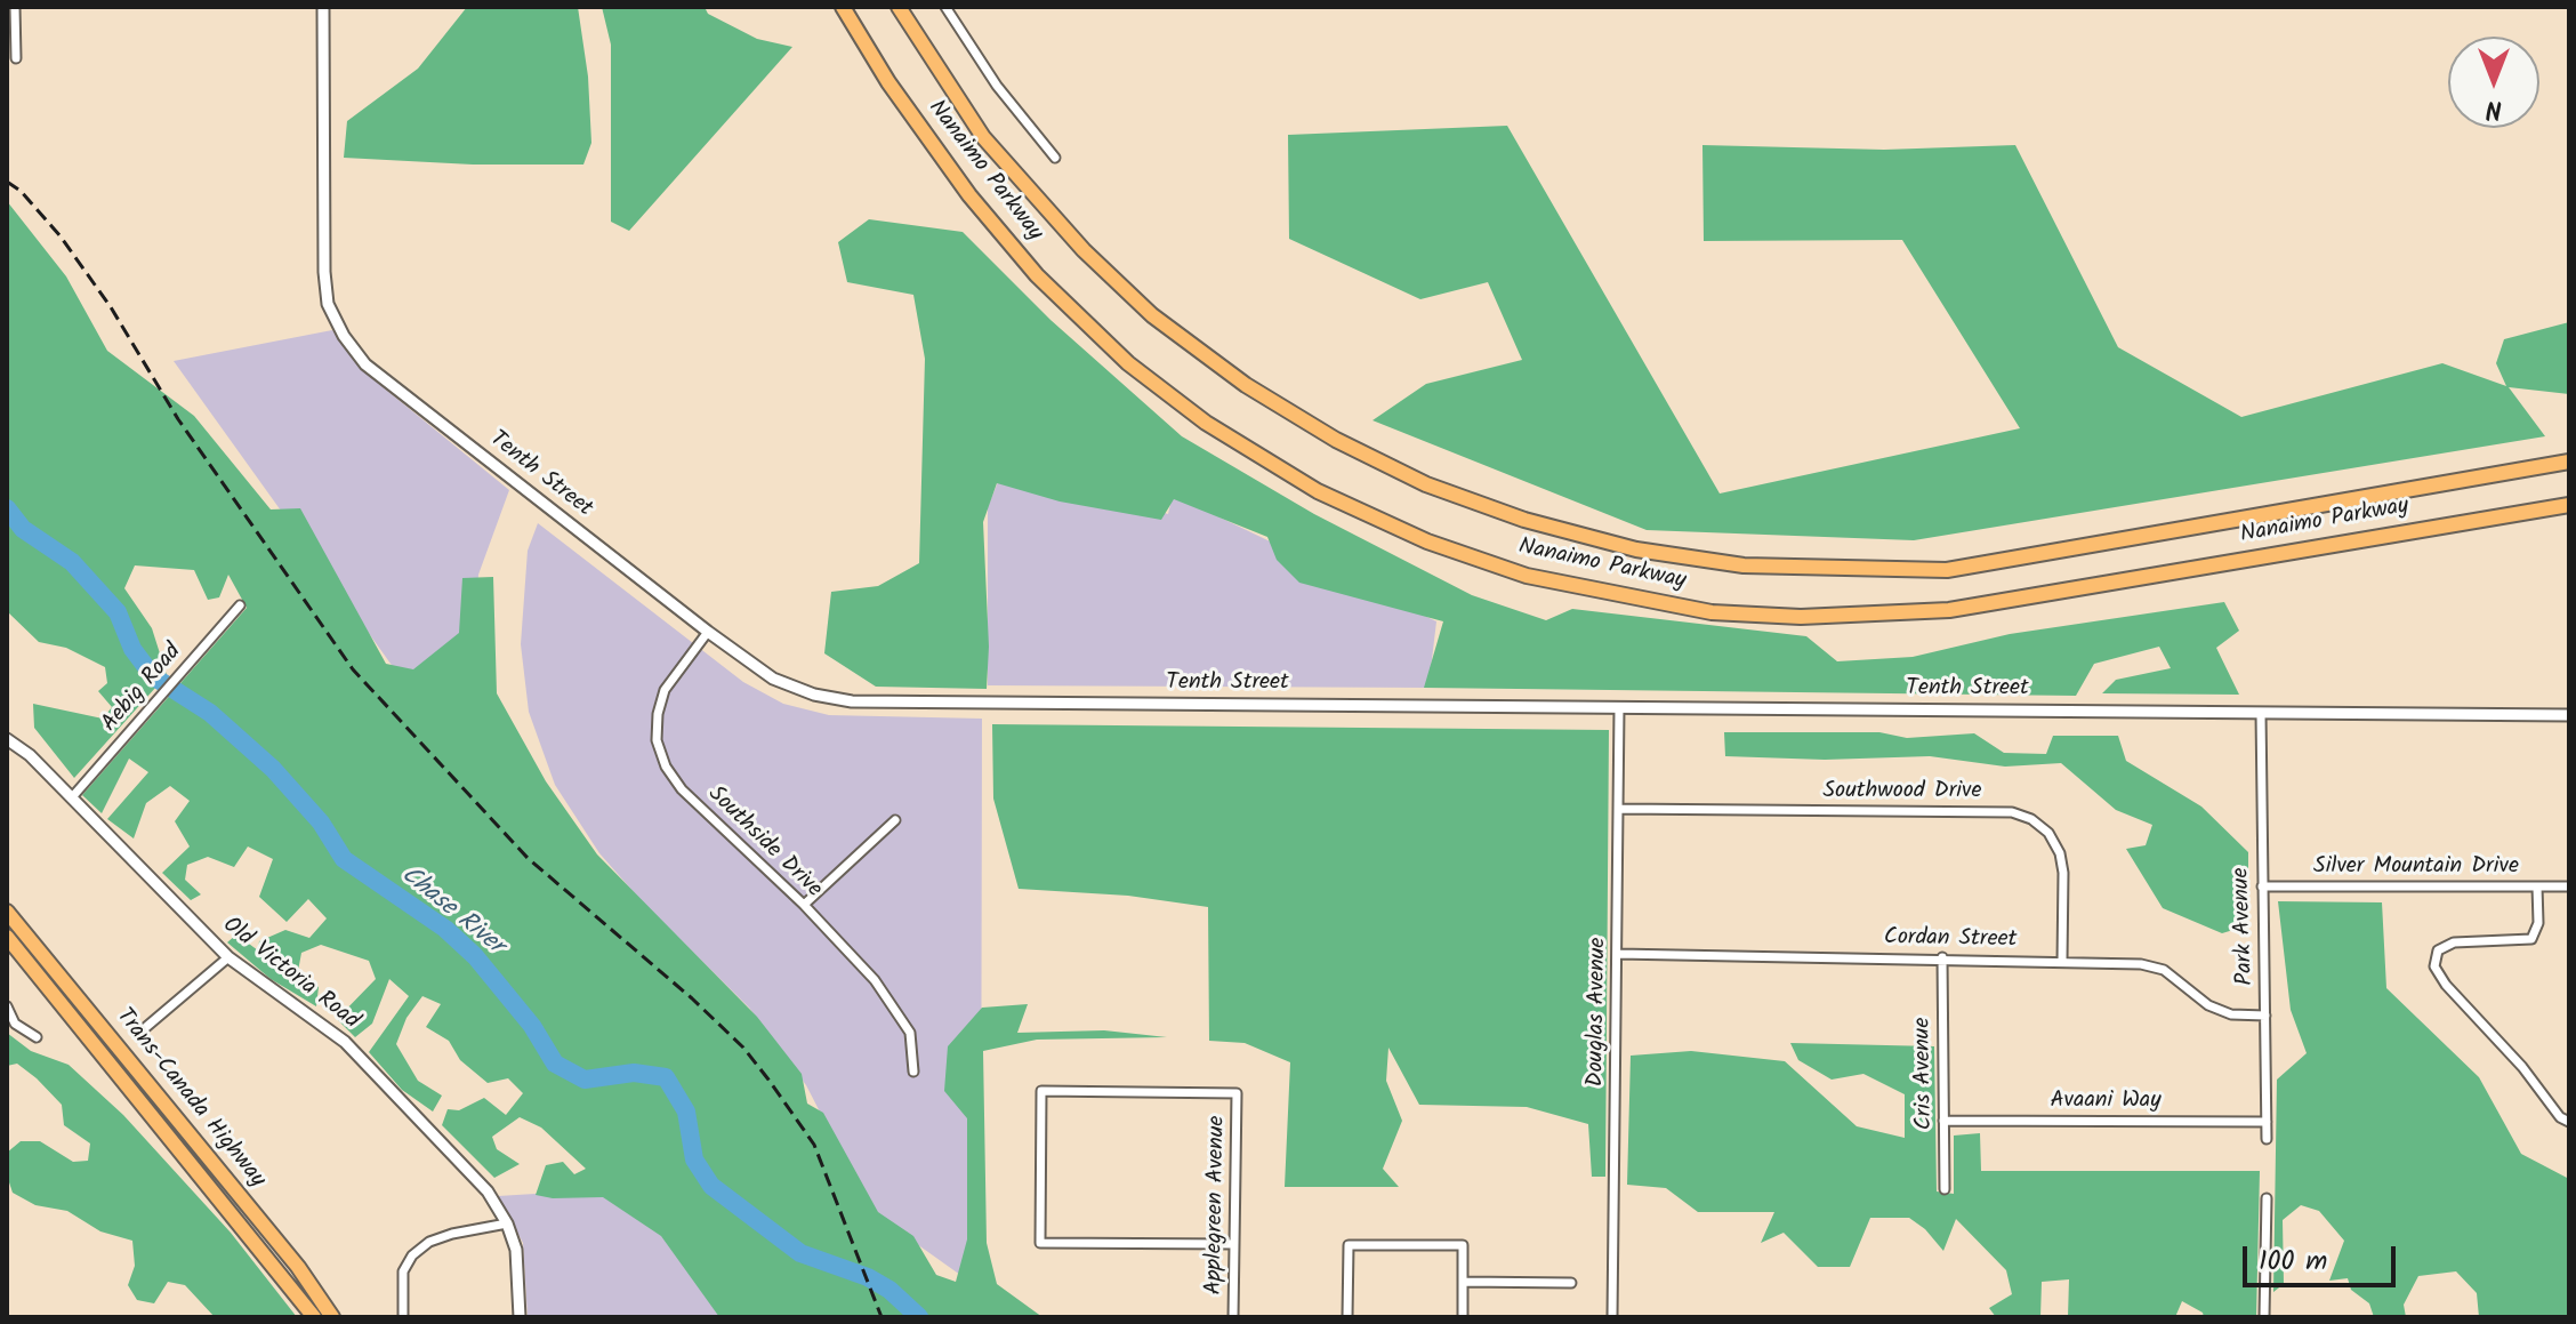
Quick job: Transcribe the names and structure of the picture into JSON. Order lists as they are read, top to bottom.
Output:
{
  "streets": {
    "highway": ["Nanaimo Parkway", "Trans-Canada Highway"],
    "street": [
      "Tenth Street",
      "Aebig Road",
      "Southwood Drive",
      "Southside Drive",
      "Silver Mountain Drive",
      "Park Avenue",
      "Cordan Street",
      "Old Victoria Road",
      "Douglas Avenue",
      "Cris Avenue",
      "Avaani Way",
      "Applegreen Avenue"
    ]
  },
  "crossings": [
    ["Tenth Street", "Southside Drive"],
    ["Tenth Street", "Park Avenue"],
    ["Tenth Street", "Douglas Avenue"],
    ["Aebig Road", "Old Victoria Road"],
    ["Southwood Drive", "Cordan Street"],
    ["Southwood Drive", "Douglas Avenue"],
    ["Silver Mountain Drive", "Park Avenue"],
    ["Park Avenue", "Cordan Street"],
    ["Park Avenue", "Avaani Way"],
    ["Cordan Street", "Douglas Avenue"],
    ["Cordan Street", "Cris Avenue"],
    ["Cris Avenue", "Avaani Way"]
  ],
  "water": ["Chase River"],
  "scale_bar": "100 m",
  "north": "bottom"
}
